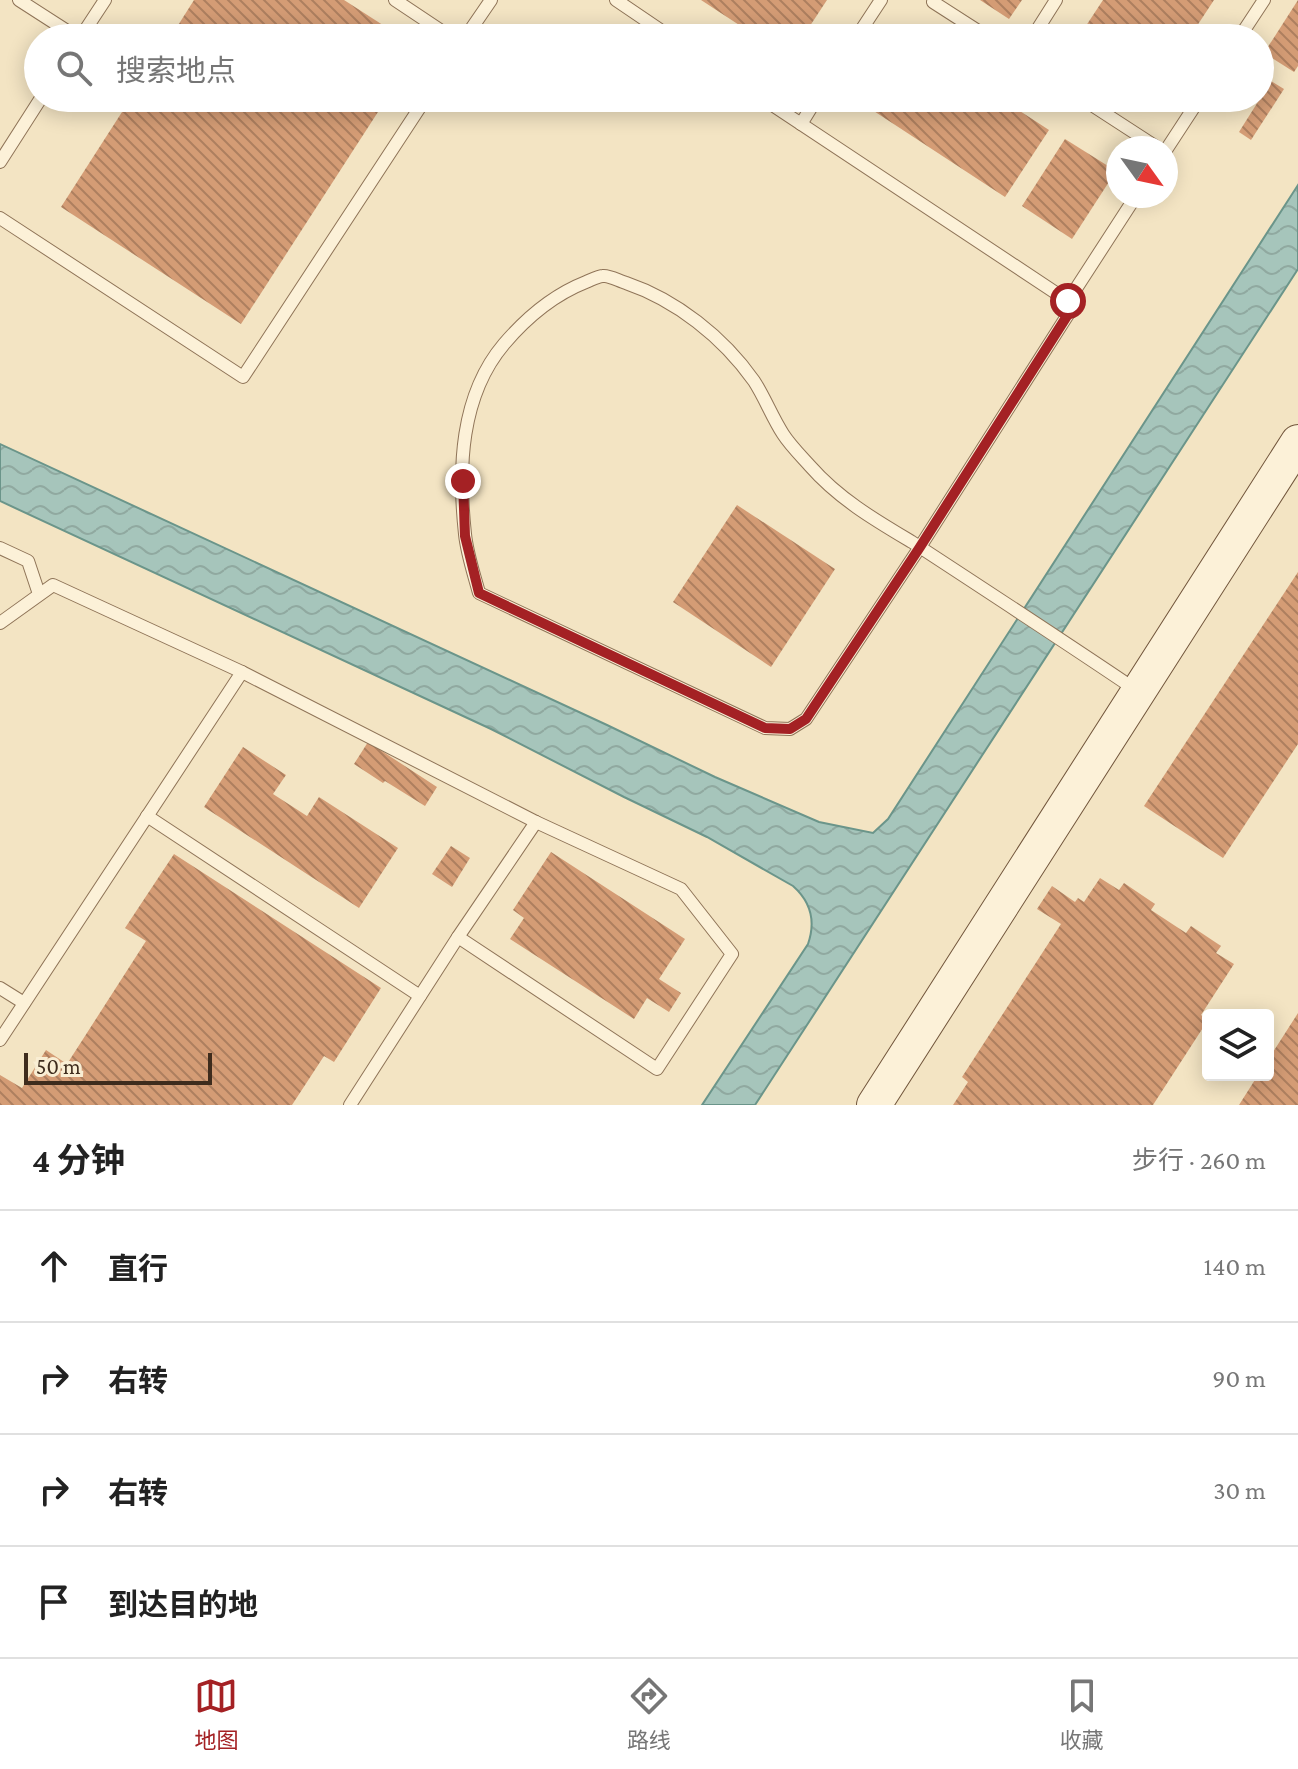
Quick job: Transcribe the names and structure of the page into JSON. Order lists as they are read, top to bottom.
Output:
{
  "scale_bar": "50 m",
  "north": "bottom right",
  "page": {
    "search": "搜索地点",
    "scale": "50 m",
    "heading": ["4 分钟", "步行 · 260 m"],
    "list": [
      ["直行", "140 m"],
      ["右转", "90 m"],
      ["右转", "30 m"],
      "到达目的地"
    ],
    "nav": ["地图", "路线", "收藏"]
  }
}
